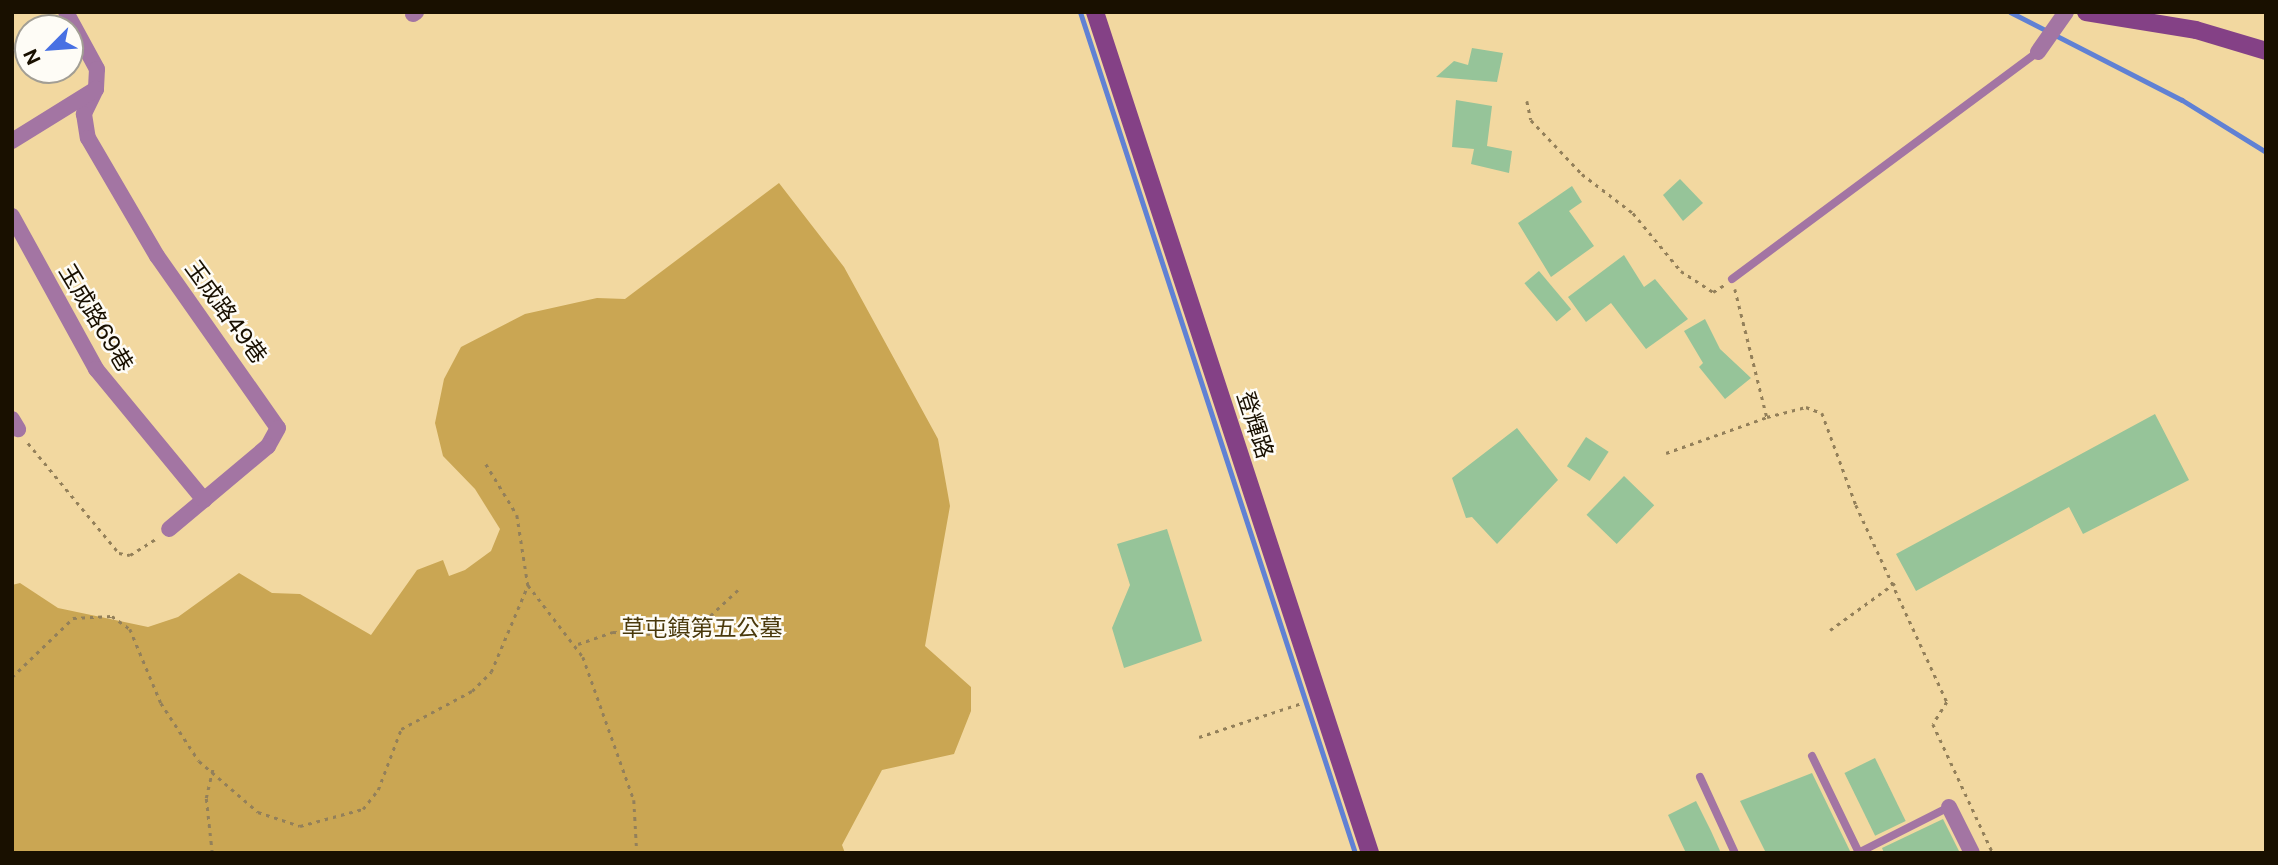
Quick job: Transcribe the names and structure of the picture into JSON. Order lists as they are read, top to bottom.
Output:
{
  "streets": {
    "street": ["玉成路49巷", "玉成路69巷", "登輝路"]
  },
  "crossings": [
    ["玉成路49巷", "玉成路69巷"]
  ],
  "parks": ["草屯鎮第五公墓"],
  "north": "bottom left"
}
